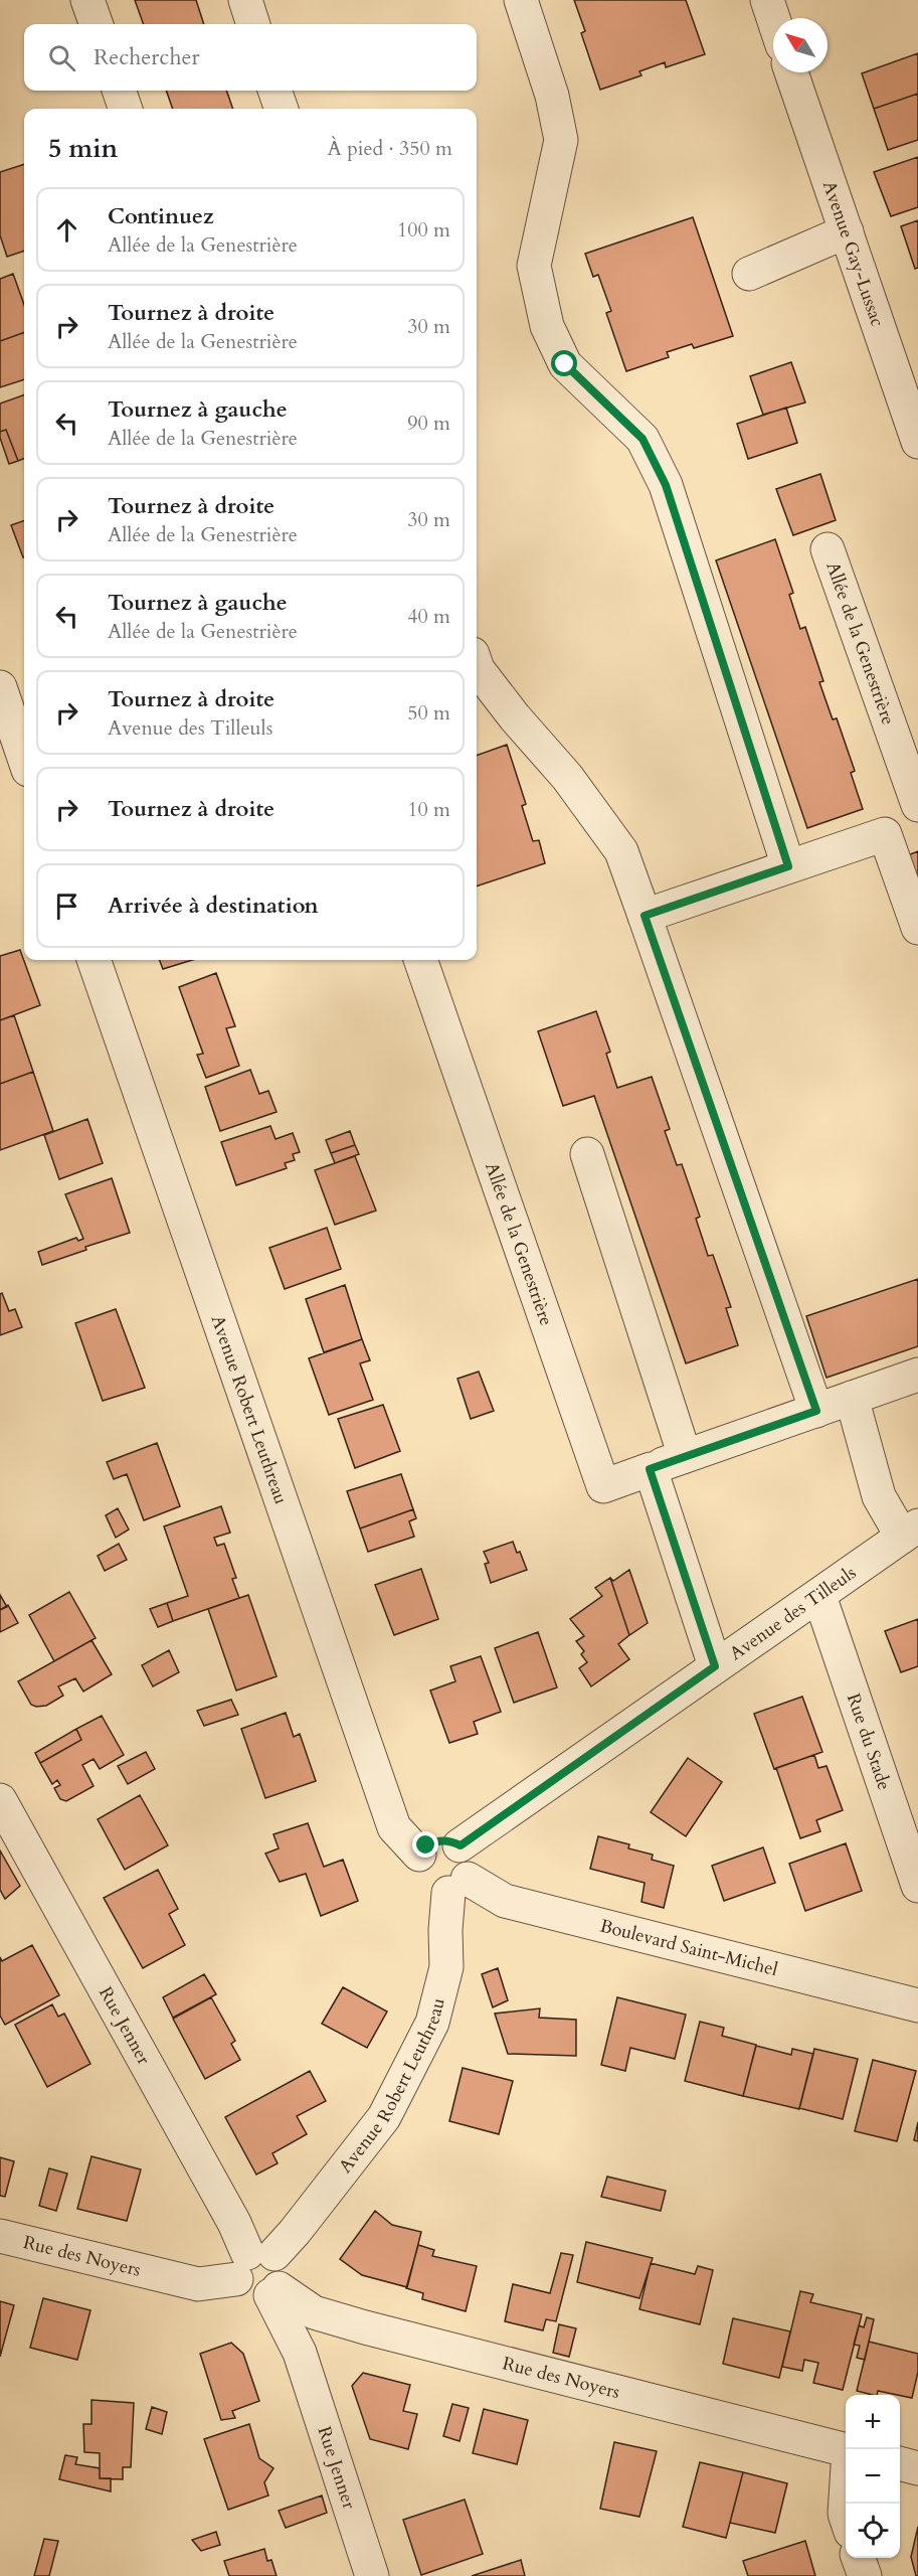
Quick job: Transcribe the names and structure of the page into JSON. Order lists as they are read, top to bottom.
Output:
{
  "streets": {
    "street": [
      "Avenue Gay-Lussac",
      "Allée de la Genestrière",
      "Avenue Robert Leuthreau",
      "Avenue des Tilleuls",
      "Rue du Stade",
      "Boulevard Saint-Michel",
      "Rue Jenner",
      "Rue des Noyers"
    ]
  },
  "crossings": [
    ["Avenue Robert Leuthreau", "Avenue des Tilleuls"],
    ["Avenue Robert Leuthreau", "Boulevard Saint-Michel"],
    ["Avenue Robert Leuthreau", "Rue Jenner"],
    ["Avenue Robert Leuthreau", "Rue des Noyers"],
    ["Avenue des Tilleuls", "Rue du Stade"],
    ["Avenue des Tilleuls", "Boulevard Saint-Michel"],
    ["Rue Jenner", "Rue des Noyers"]
  ],
  "north": "top left",
  "page": {
    "search": "Rechercher",
    "heading": ["5 min", "À pied · 350 m"],
    "list": [
      ["Continuez", "Allée de la Genestrière", "100 m"],
      ["Tournez à droite", "Allée de la Genestrière", "30 m"],
      ["Tournez à gauche", "Allée de la Genestrière", "90 m"],
      ["Tournez à droite", "Allée de la Genestrière", "30 m"],
      ["Tournez à gauche", "Allée de la Genestrière", "40 m"],
      ["Tournez à droite", "Avenue des Tilleuls", "50 m"],
      ["Tournez à droite", "10 m"],
      "Arrivée à destination"
    ],
    "map_buttons": ["+", "−"]
  }
}
